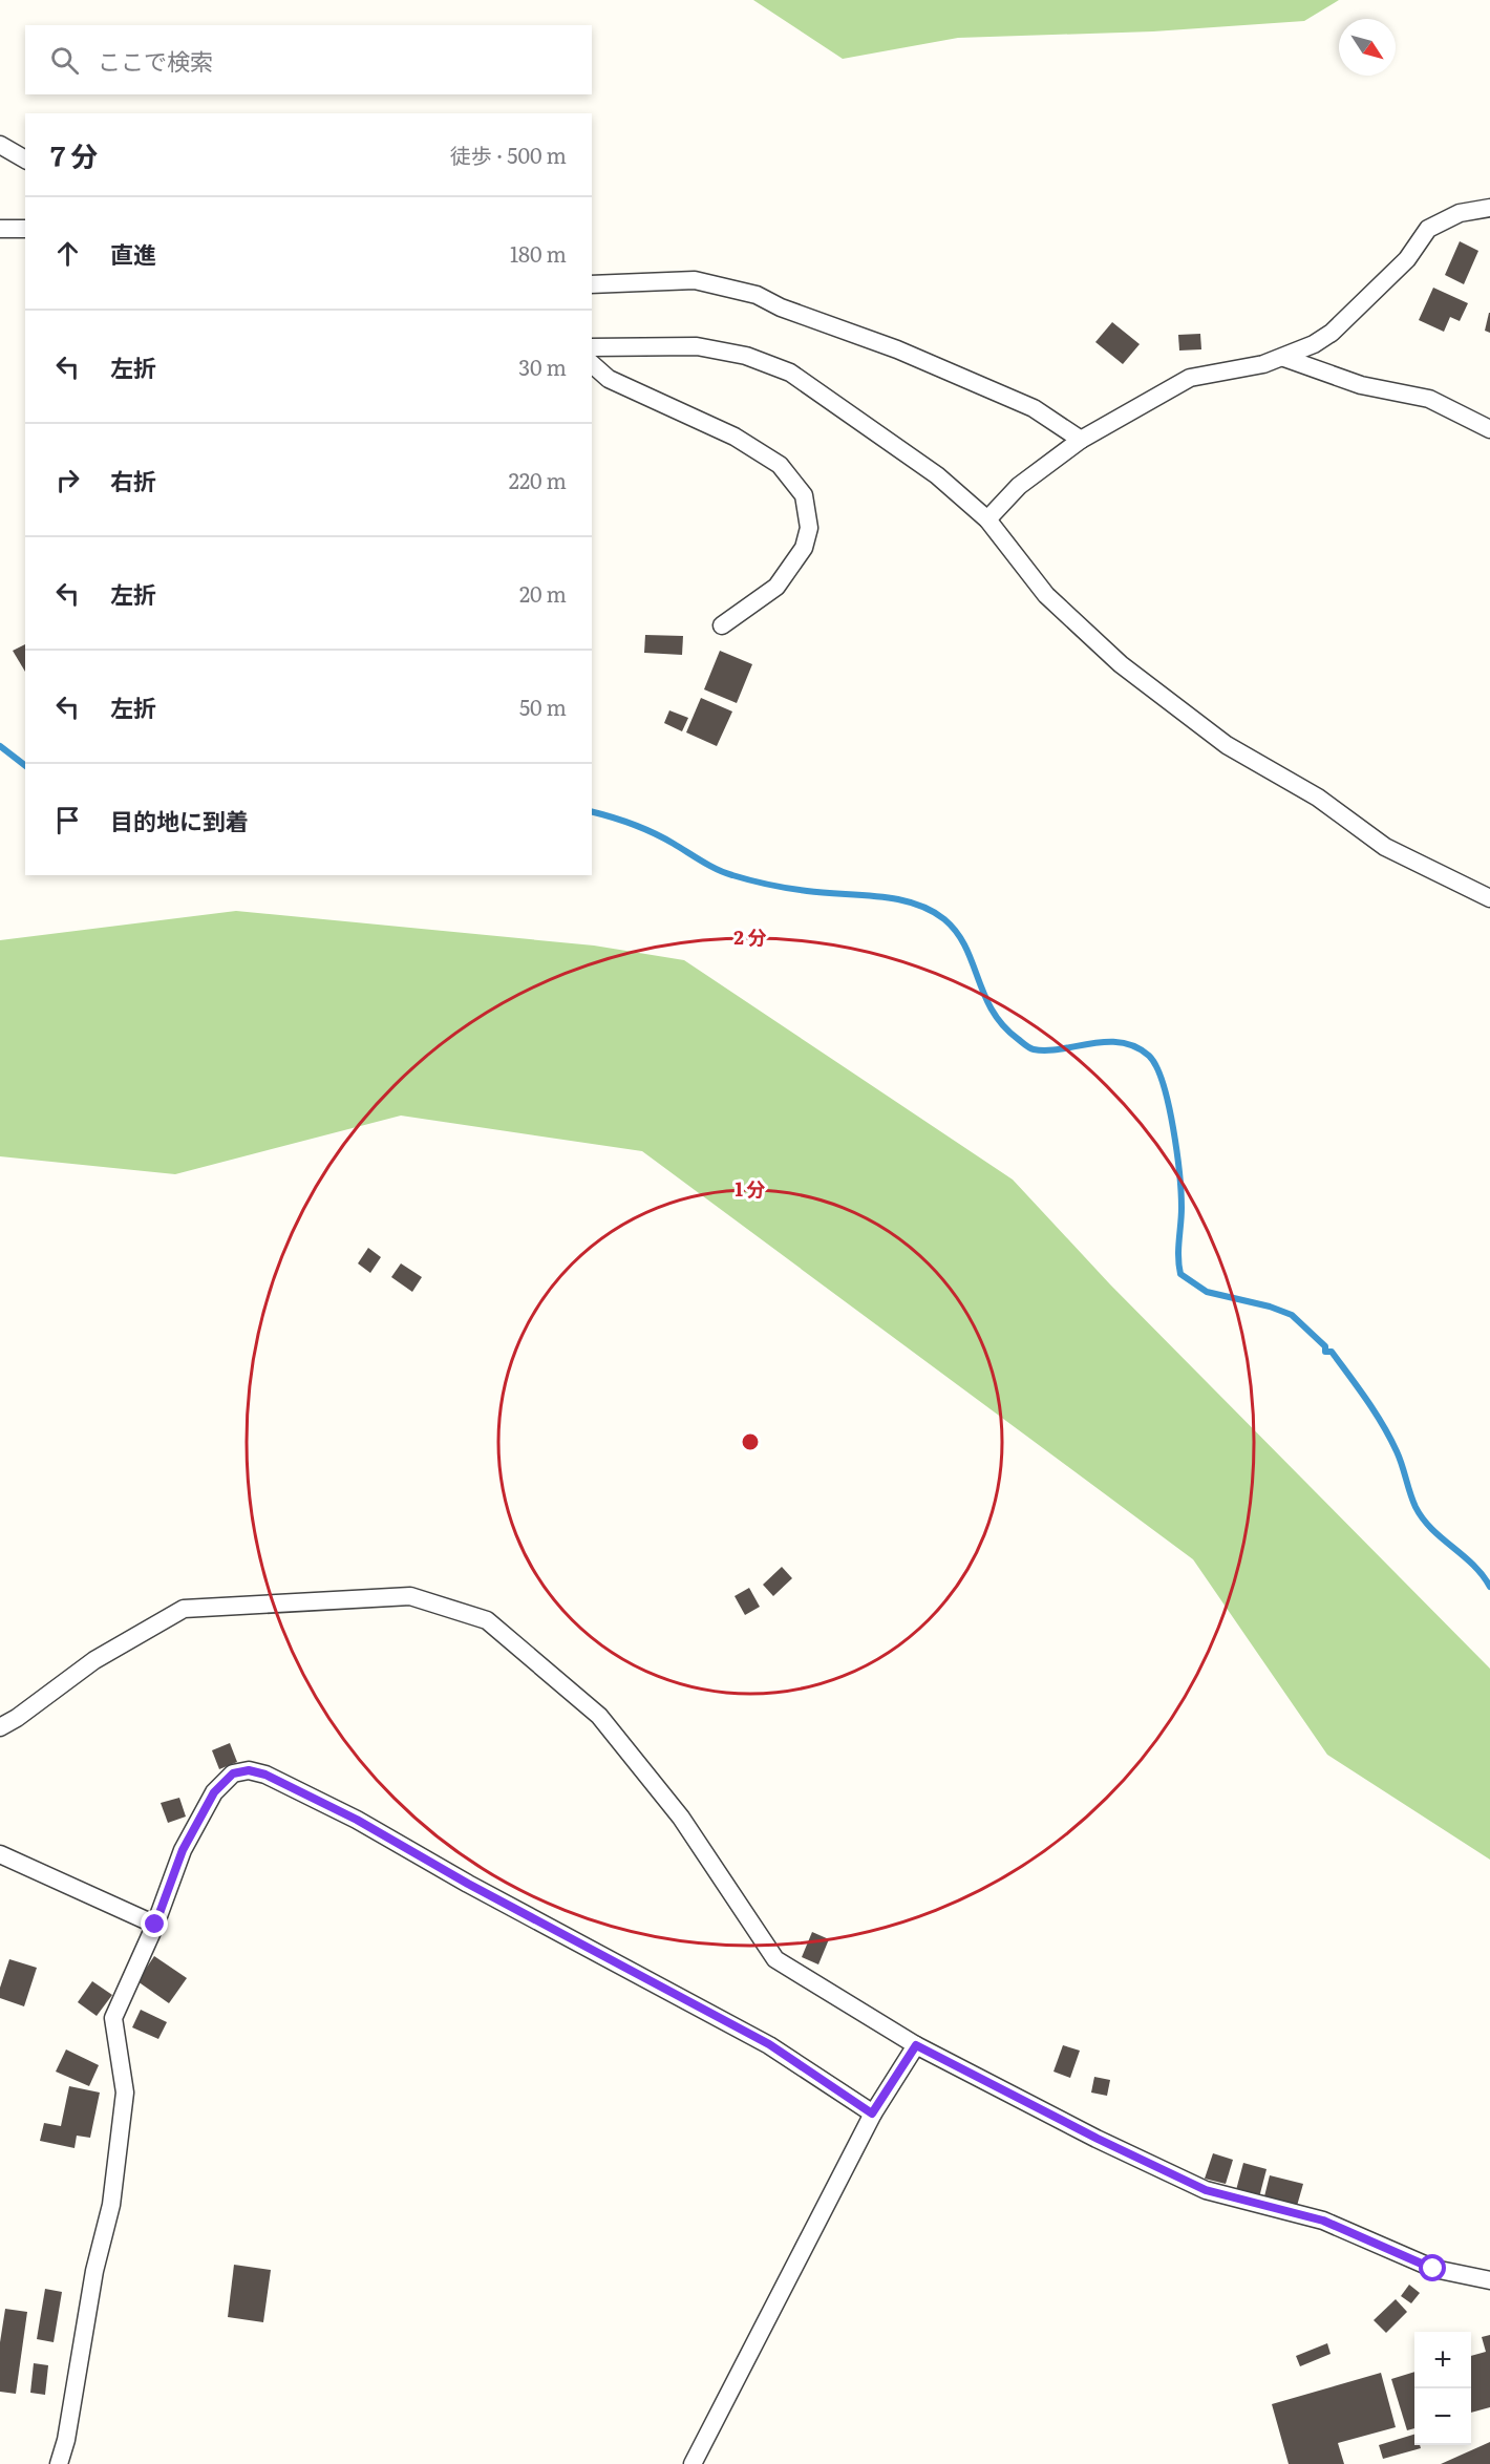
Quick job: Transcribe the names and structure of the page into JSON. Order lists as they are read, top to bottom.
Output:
{
  "north": "bottom right",
  "page": {
    "search": "ここで検索",
    "heading": ["7 分", "徒歩 · 500 m"],
    "list": [
      ["直進", "180 m"],
      ["左折", "30 m"],
      ["右折", "220 m"],
      ["左折", "20 m"],
      ["左折", "50 m"],
      "目的地に到着"
    ],
    "map_buttons": ["+", "−"]
  },
  "rings": ["2 分", "1 分"]
}
